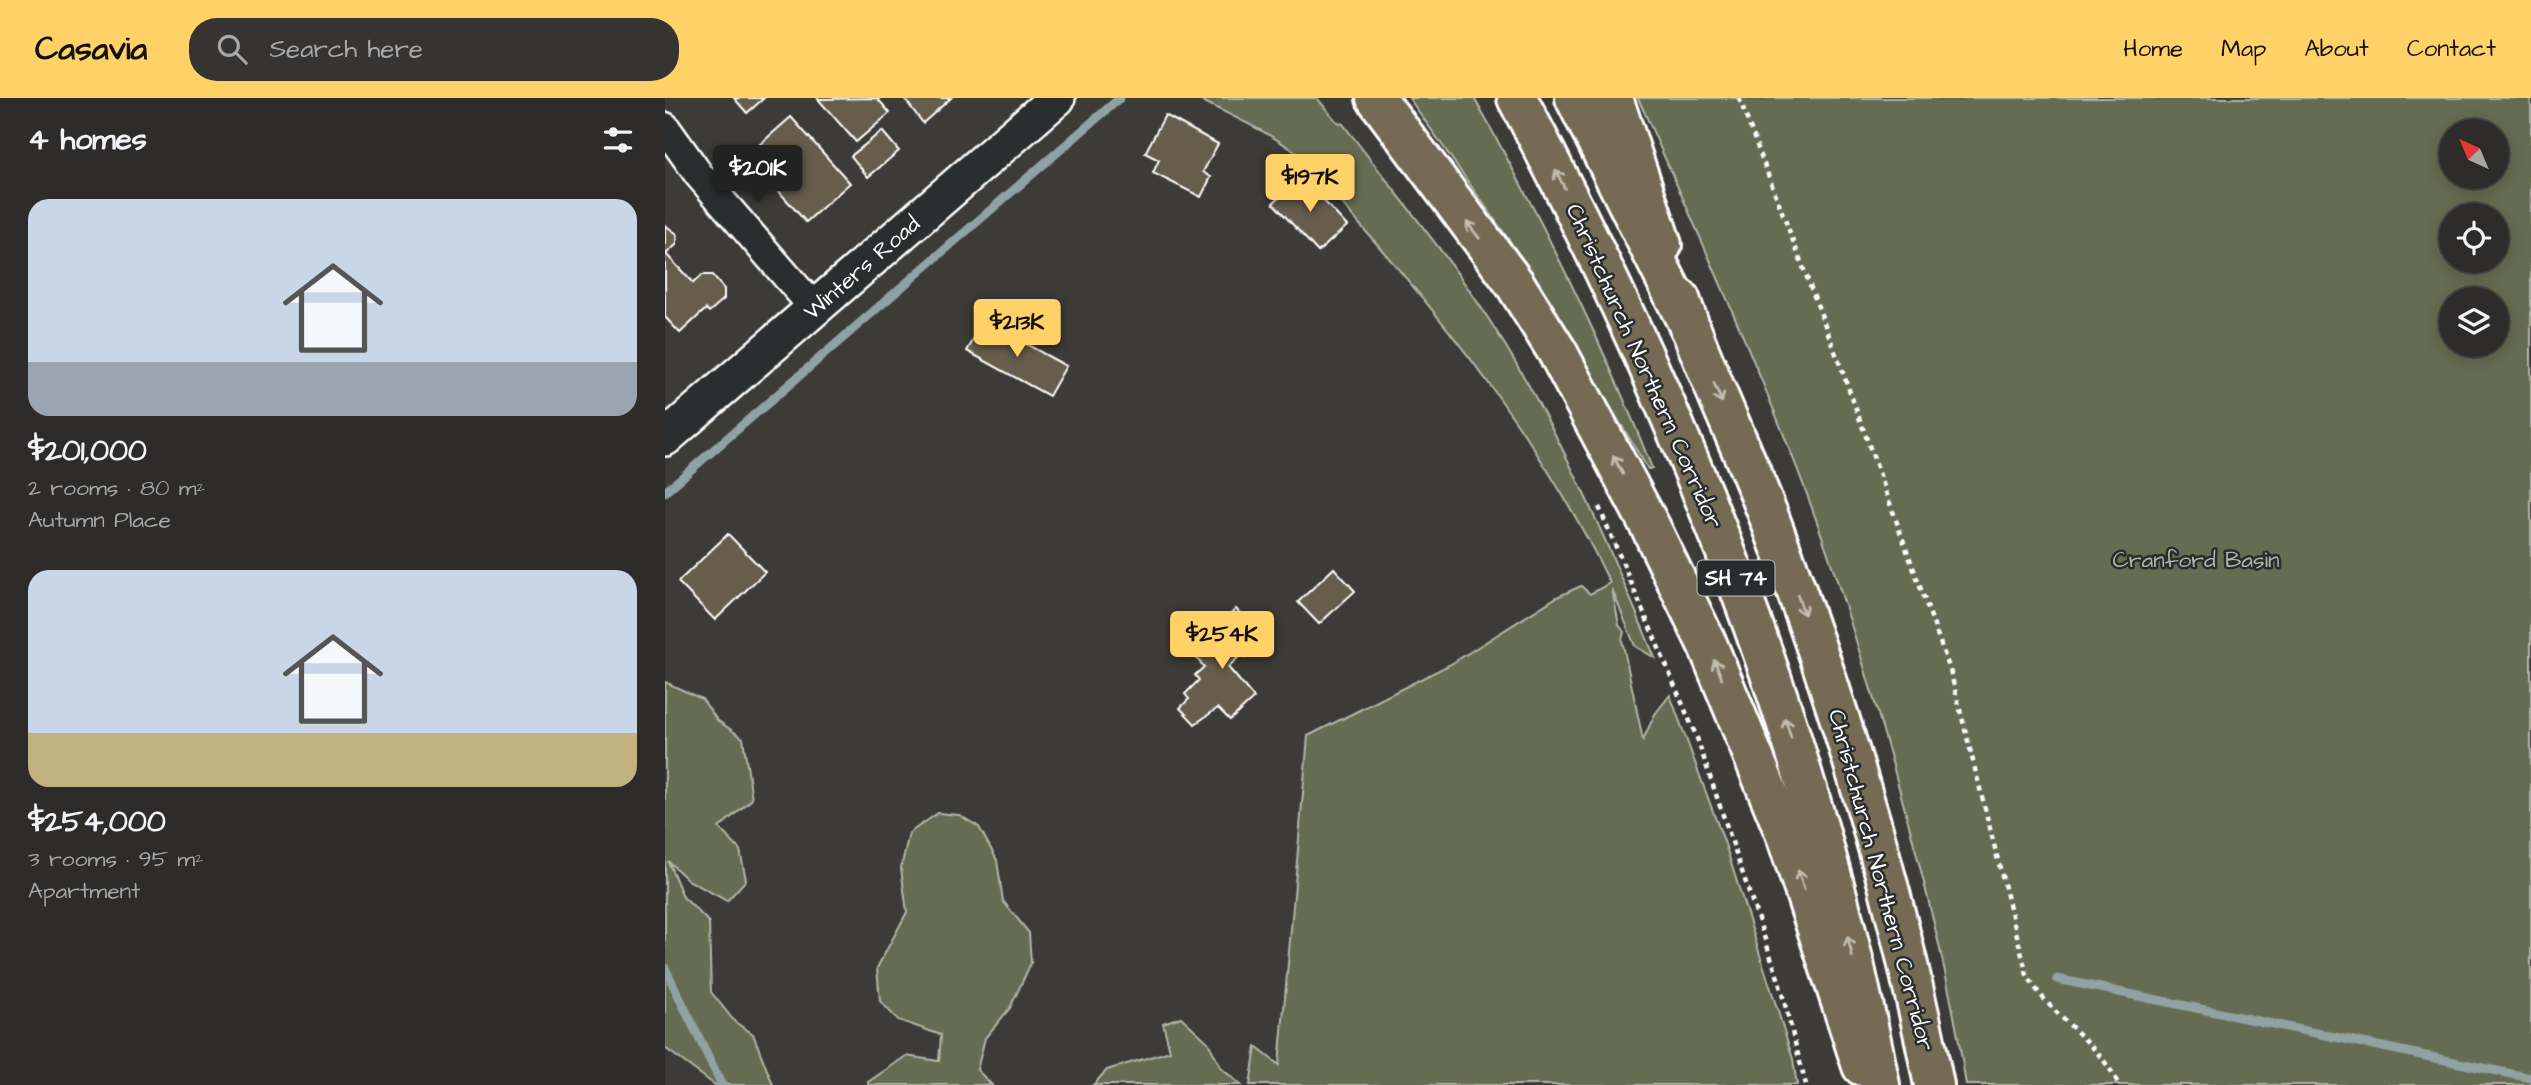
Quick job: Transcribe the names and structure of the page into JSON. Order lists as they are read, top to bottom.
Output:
{
  "streets": {
    "highway": ["Christchurch Northern Corridor", "SH 74"],
    "street": ["Winters Road"]
  },
  "parks": ["Cranford Basin"],
  "north": "top left",
  "page": {
    "header": "Casavia",
    "search": "Search here",
    "nav": [
      "Home",
      "Map",
      "About",
      "Contact"
    ],
    "heading": "4 homes",
    "price": [
      "$201K",
      "$197K",
      "$213K",
      "$254K"
    ],
    "list": [
      {
        "name": "$201,000",
        "note": "2 rooms · 80 m² · Autumn Place"
      },
      {
        "name": "$254,000",
        "note": "3 rooms · 95 m² · Apartment"
      }
    ]
  }
}
